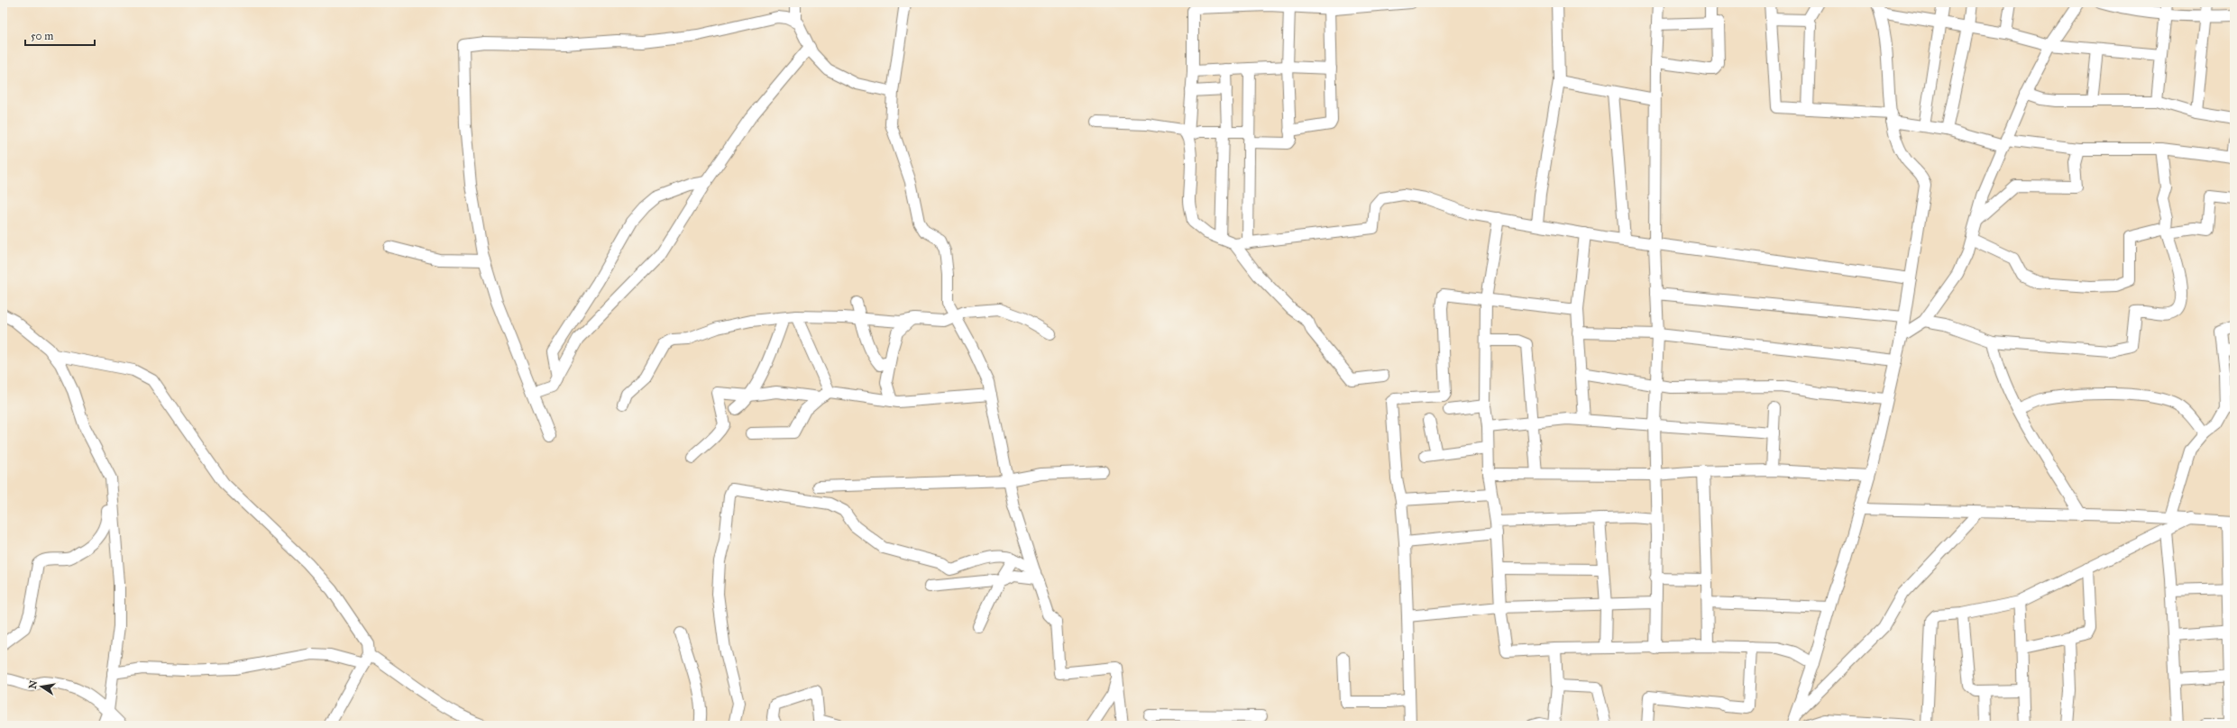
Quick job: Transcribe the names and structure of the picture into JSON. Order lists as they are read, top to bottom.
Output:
{
  "scale_bar": "50 m",
  "north": "left"
}
